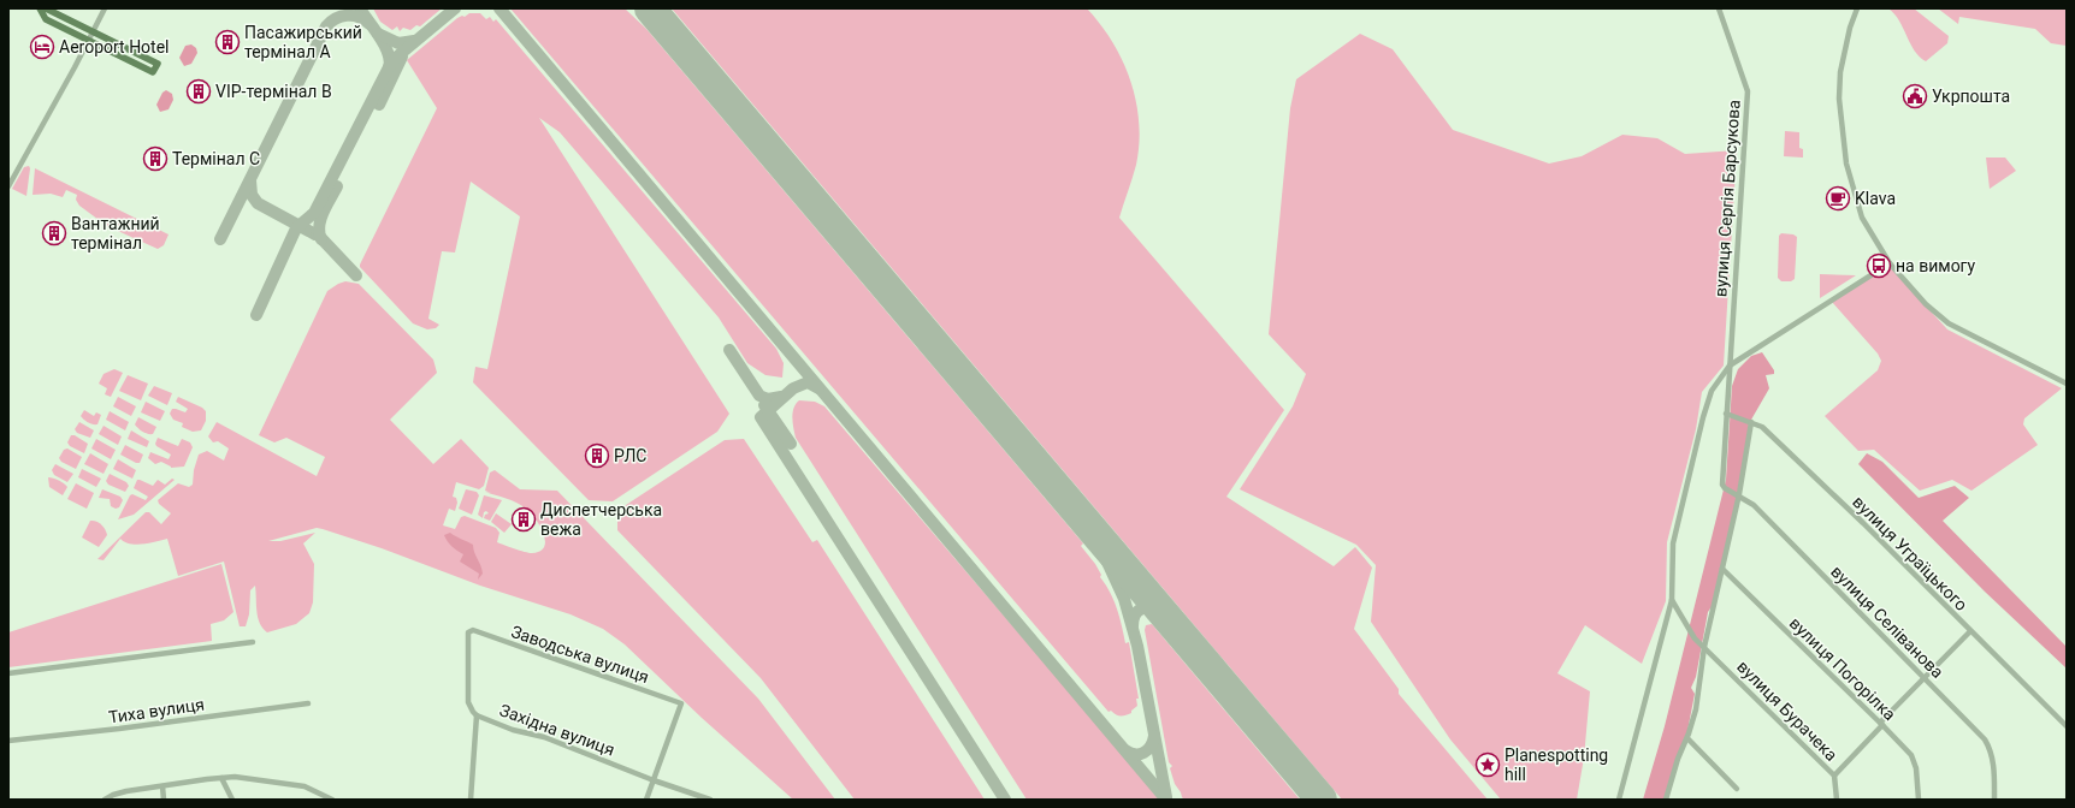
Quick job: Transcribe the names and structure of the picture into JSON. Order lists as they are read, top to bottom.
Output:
{
  "streets": {
    "street": [
      "вулиця Сергія Барсукова",
      "вулиця Уграїцького",
      "вулиця Селіванова",
      "Заводська вулиця",
      "вулиця Погорілка",
      "Тиха вулиця",
      "вулиця Бурачека",
      "Західна вулиця"
    ]
  },
  "crossings": [
    ["вулиця Сергія Барсукова", "вулиця Уграїцького"],
    ["вулиця Сергія Барсукова", "вулиця Селіванова"],
    ["Заводська вулиця", "Західна вулиця"]
  ],
  "places": {
    "building": [
      "Пасажирський термінал A",
      "VIP-термінал B",
      "Термінал C",
      "Вантажний термінал",
      "РЛС",
      "Диспетчерська вежа"
    ],
    "hotel": ["Aeroport Hotel"],
    "public building": ["Укрпошта"],
    "cafe": ["Klava"],
    "bus stop": ["на вимогу"],
    "place": ["Planespotting hill"]
  }
}
